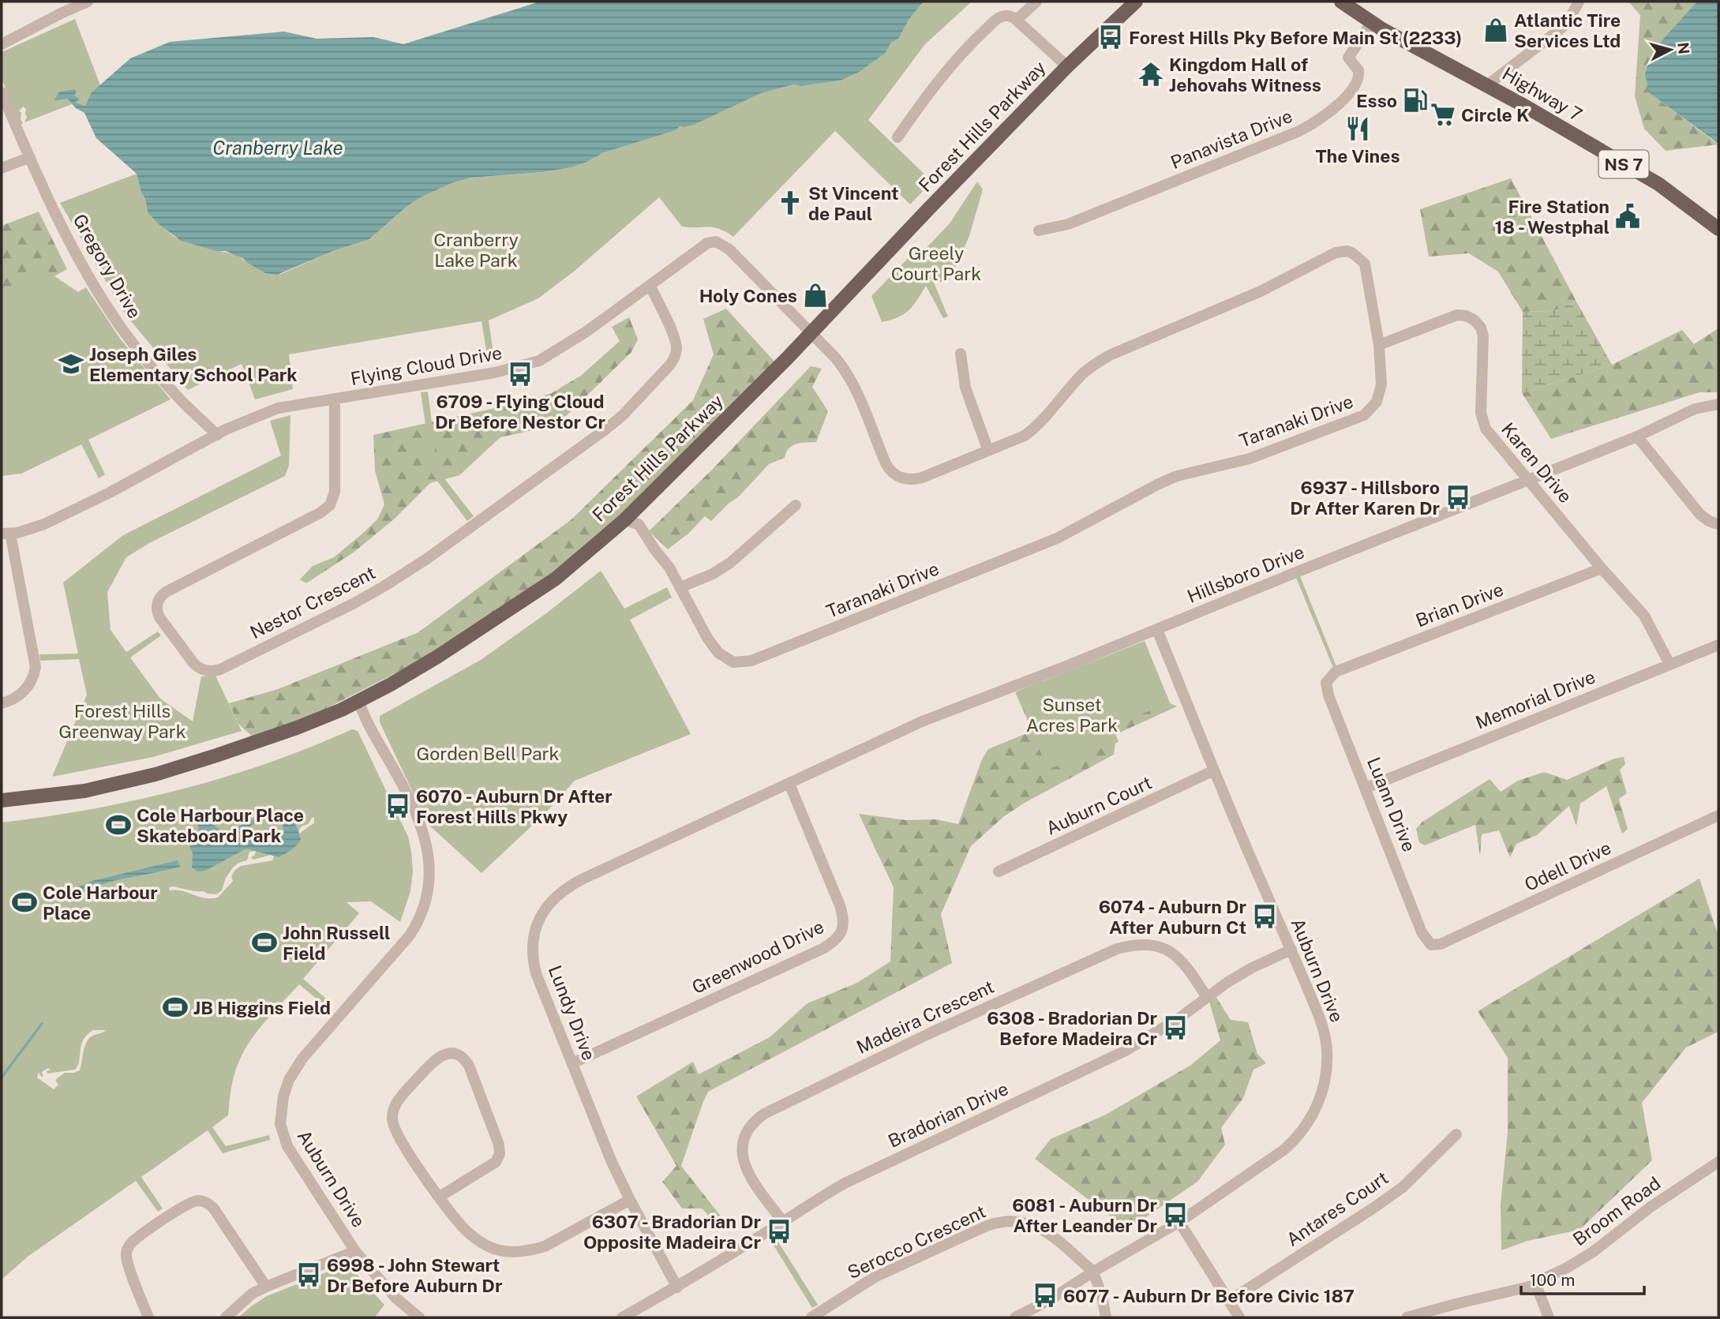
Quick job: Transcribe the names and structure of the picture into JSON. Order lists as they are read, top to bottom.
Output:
{
  "streets": {
    "main road": ["Highway 7", "Forest Hills Parkway", "NS 7"],
    "street": [
      "Panavista Drive",
      "Gregory Drive",
      "Flying Cloud Drive",
      "Taranaki Drive",
      "Karen Drive",
      "Hillsboro Drive",
      "Nestor Crescent",
      "Brian Drive",
      "Memorial Drive",
      "Luann Drive",
      "Auburn Court",
      "Odell Drive",
      "Greenwood Drive",
      "Auburn Drive",
      "Lundy Drive",
      "Madeira Crescent",
      "Bradorian Drive",
      "Antares Court",
      "Broom Road",
      "Serocco Crescent"
    ]
  },
  "crossings": [
    ["Highway 7", "Panavista Drive"],
    ["Forest Hills Parkway", "Flying Cloud Drive"],
    ["Forest Hills Parkway", "Taranaki Drive"],
    ["Forest Hills Parkway", "Auburn Drive"],
    ["Gregory Drive", "Flying Cloud Drive"],
    ["Flying Cloud Drive", "Taranaki Drive"],
    ["Flying Cloud Drive", "Nestor Crescent"],
    ["Taranaki Drive", "Karen Drive"],
    ["Karen Drive", "Hillsboro Drive"],
    ["Karen Drive", "Brian Drive"],
    ["Karen Drive", "Memorial Drive"],
    ["Hillsboro Drive", "Greenwood Drive"],
    ["Hillsboro Drive", "Auburn Drive"],
    ["Hillsboro Drive", "Lundy Drive"],
    ["Brian Drive", "Luann Drive"],
    ["Memorial Drive", "Luann Drive"],
    ["Luann Drive", "Odell Drive"],
    ["Auburn Court", "Auburn Drive"],
    ["Greenwood Drive", "Lundy Drive"],
    ["Auburn Drive", "Bradorian Drive"],
    ["Auburn Drive", "Serocco Crescent"],
    ["Lundy Drive", "Bradorian Drive"],
    ["Madeira Crescent", "Bradorian Drive"]
  ],
  "water": ["Cranberry Lake"],
  "parks": [
    "Cranberry Lake Park",
    "Greely Court Park",
    "Sunset Acres Park",
    "Forest Hills Greenway Park",
    "Gorden Bell Park"
  ],
  "places": {
    "shop": ["Atlantic Tire Services Ltd", "Holy Cones"],
    "bus stop": [
      "Forest Hills Pky Before Main St (2233)",
      "6709 - Flying Cloud Dr Before Nestor Cr",
      "6937 - Hillsboro Dr After Karen Dr",
      "6070 - Auburn Dr After Forest Hills Pkwy",
      "6074 - Auburn Dr After Auburn Ct",
      "6308 - Bradorian Dr Before Madeira Cr",
      "6081 - Auburn Dr After Leander Dr",
      "6307 - Bradorian Dr Opposite Madeira Cr",
      "6998 - John Stewart Dr Before Auburn Dr",
      "6077 - Auburn Dr Before Civic 187"
    ],
    "temple": ["Kingdom Hall of Jehovahs Witness"],
    "fuel station": ["Esso"],
    "supermarket": ["Circle K"],
    "restaurant": ["The Vines"],
    "church": ["St Vincent de Paul"],
    "public building": ["Fire Station 18 - Westphal"],
    "school or university": ["Joseph Giles Elementary School Park"],
    "sports": [
      "Cole Harbour Place Skateboard Park",
      "Cole Harbour Place",
      "John Russell Field",
      "JB Higgins Field"
    ]
  },
  "scale_bar": "100 m",
  "north": "right"
}
